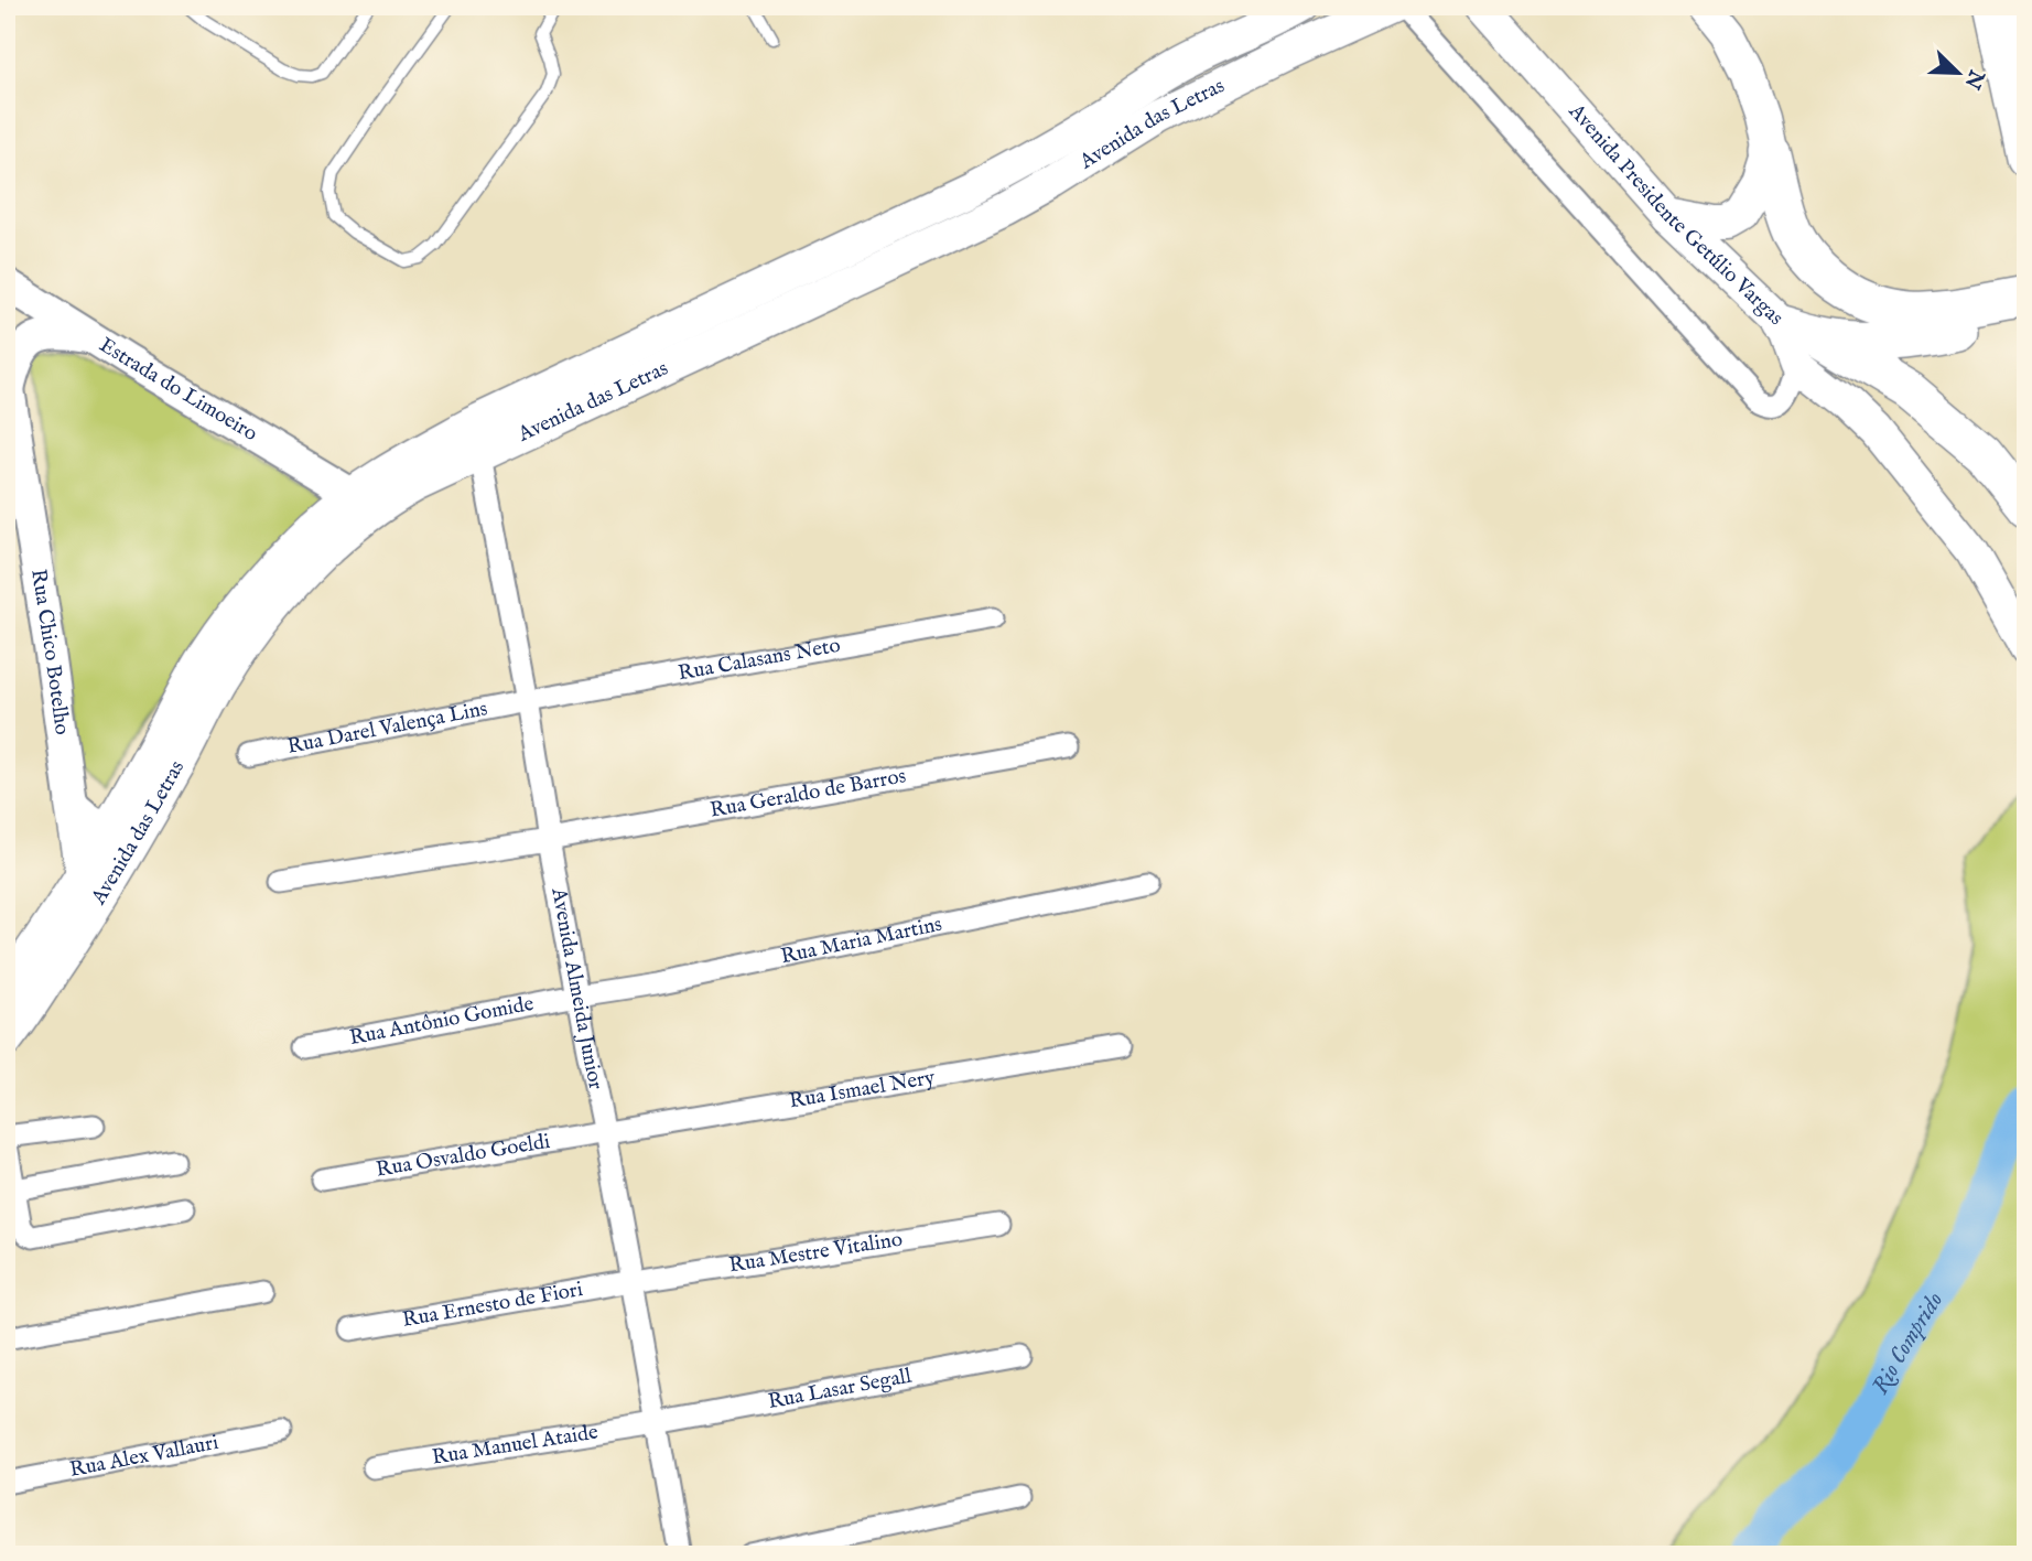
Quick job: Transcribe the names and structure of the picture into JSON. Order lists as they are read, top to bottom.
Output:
{
  "streets": {
    "main road": [
      "Avenida das Letras",
      "Avenida Presidente Getúlio Vargas",
      "Estrada do Limoeiro",
      "Rua Chico Botelho"
    ],
    "street": [
      "Rua Calasans Neto",
      "Rua Darel Valença Lins",
      "Rua Geraldo de Barros",
      "Rua Maria Martins",
      "Avenida Almeida Junior",
      "Rua Antônio Gomide",
      "Rua Ismael Nery",
      "Rua Osvaldo Goeldi",
      "Rua Mestre Vitalino",
      "Rua Ernesto de Fiori",
      "Rua Lasar Segall",
      "Rua Manuel Ataide",
      "Rua Alex Vallauri"
    ]
  },
  "crossings": [
    ["Avenida das Letras", "Estrada do Limoeiro"],
    ["Avenida das Letras", "Avenida Almeida Junior"],
    ["Rua Calasans Neto", "Rua Darel Valença Lins"],
    ["Rua Calasans Neto", "Avenida Almeida Junior"],
    ["Rua Darel Valença Lins", "Avenida Almeida Junior"],
    ["Rua Geraldo de Barros", "Avenida Almeida Junior"],
    ["Rua Maria Martins", "Avenida Almeida Junior"],
    ["Rua Maria Martins", "Rua Antônio Gomide"],
    ["Avenida Almeida Junior", "Rua Antônio Gomide"],
    ["Avenida Almeida Junior", "Rua Ismael Nery"],
    ["Avenida Almeida Junior", "Rua Osvaldo Goeldi"],
    ["Avenida Almeida Junior", "Rua Mestre Vitalino"],
    ["Avenida Almeida Junior", "Rua Ernesto de Fiori"],
    ["Avenida Almeida Junior", "Rua Lasar Segall"],
    ["Avenida Almeida Junior", "Rua Manuel Ataide"],
    ["Rua Ismael Nery", "Rua Osvaldo Goeldi"],
    ["Rua Mestre Vitalino", "Rua Ernesto de Fiori"],
    ["Rua Lasar Segall", "Rua Manuel Ataide"]
  ],
  "water": ["Rio Comprido"],
  "north": "bottom right"
}
